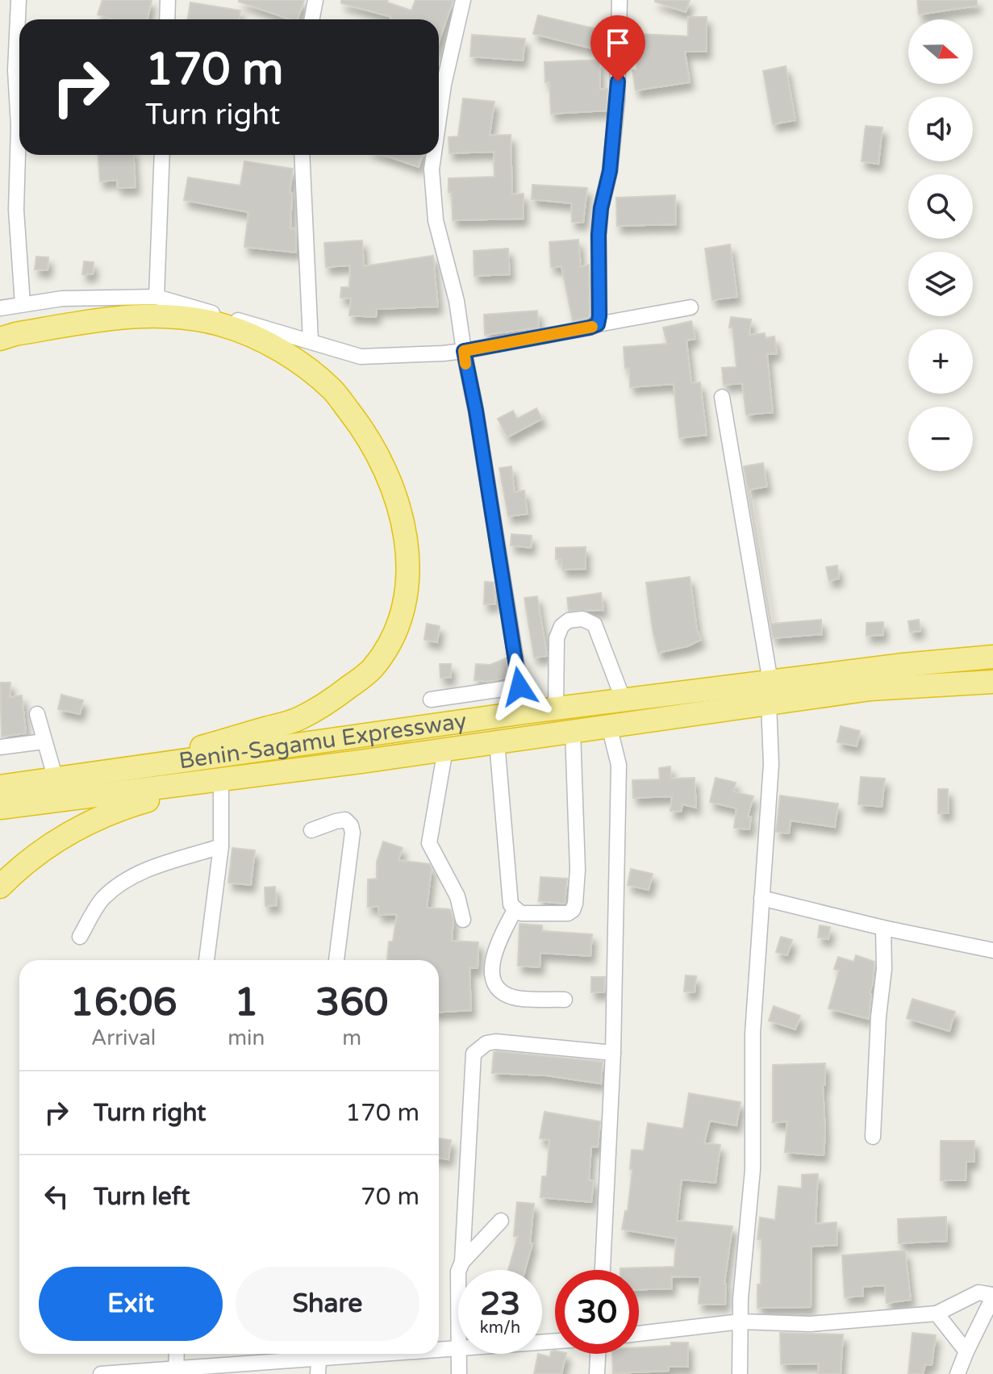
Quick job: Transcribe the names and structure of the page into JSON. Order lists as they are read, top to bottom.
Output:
{
  "streets": {
    "highway": ["Benin-Sagamu Expressway"]
  },
  "north": "right",
  "page": {
    "map_buttons": ["+", "−"],
    "turn": ["170 m", "Turn right"],
    "eta": [
      "16:06",
      "Arrival",
      "1",
      "min",
      "360",
      "m"
    ],
    "list": [
      {
        "name": "Turn right",
        "value": "170 m"
      },
      {
        "name": "Turn left",
        "value": "70 m"
      }
    ],
    "buttons": ["Exit", "Share"],
    "speed": "23 km/h",
    "limit": "30"
  }
}
